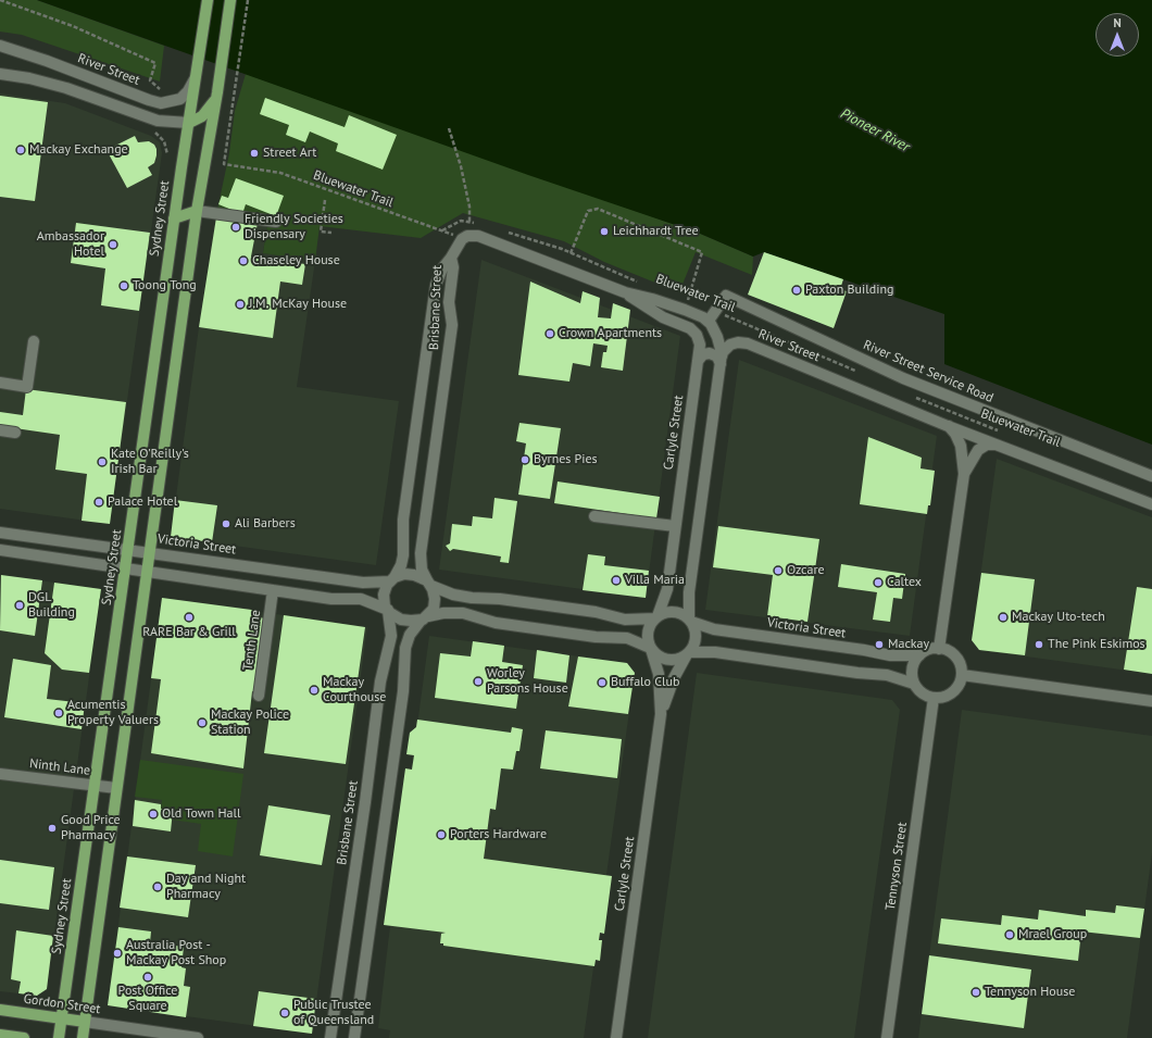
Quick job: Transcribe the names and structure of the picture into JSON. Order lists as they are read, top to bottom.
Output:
{
  "streets": {
    "main road": ["Sydney Street", "Gordon Street"],
    "street": [
      "River Street",
      "Brisbane Street",
      "River Street Service Road",
      "Carlyle Street",
      "Victoria Street",
      "Tenth Lane",
      "Ninth Lane",
      "Tennyson Street"
    ],
    "path": ["Bluewater Trail"]
  },
  "crossings": [
    ["River Street", "Sydney Street"],
    ["Bluewater Trail", "River Street Service Road"],
    ["Sydney Street", "Victoria Street"],
    ["Sydney Street", "Ninth Lane"],
    ["Sydney Street", "Gordon Street"],
    ["Brisbane Street", "Victoria Street"],
    ["Carlyle Street", "Victoria Street"],
    ["Victoria Street", "Tennyson Street"]
  ],
  "water": ["Pioneer River"],
  "places": [
    "Mackay Exchange",
    "Street Art",
    "Friendly Societies Dispensary",
    "Leichhardt Tree",
    "Ambassador Hotel",
    "Chaseley House",
    "Toong Tong",
    "Paxton Building",
    "J.M. McKay House",
    "Crown Apartments",
    "Byrnes Pies",
    "Kate O'Reilly's Irish Bar",
    "Palace Hotel",
    "Ali Barbers",
    "Ozcare",
    "Villa Maria",
    "Caltex",
    "DGL Building",
    "RARE Bar & Grill",
    "Mackay Uto-tech",
    "Mackay",
    "The Pink Eskimos",
    "Worley Parsons House",
    "Buffalo Club",
    "Mackay Courthouse",
    "Acumentis Property Valuers",
    "Mackay Police Station",
    "Old Town Hall",
    "Good Price Pharmacy",
    "Porters Hardware",
    "Day and Night Pharmacy",
    "Mrael Group",
    "Australia Post - Mackay Post Shop",
    "Post Office Square",
    "Tennyson House",
    "Public Trustee of Queensland"
  ],
  "north": "top"
}
